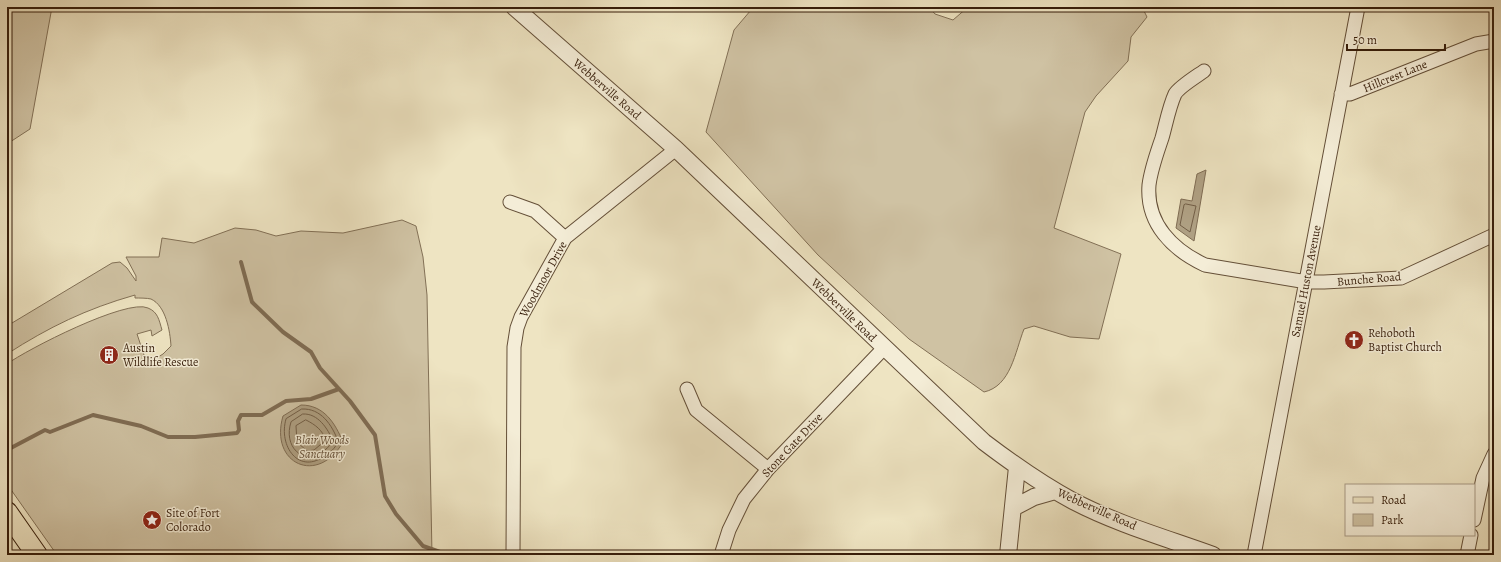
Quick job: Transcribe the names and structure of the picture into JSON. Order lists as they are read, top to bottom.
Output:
{
  "streets": {
    "street": [
      "Hillcrest Lane",
      "Webberville Road",
      "Woodmoor Drive",
      "Bunche Road",
      "Samuel Huston Avenue",
      "Stone Gate Drive"
    ]
  },
  "crossings": [
    ["Hillcrest Lane", "Samuel Huston Avenue"],
    ["Webberville Road", "Woodmoor Drive"],
    ["Webberville Road", "Stone Gate Drive"],
    ["Bunche Road", "Samuel Huston Avenue"]
  ],
  "parks": ["Blair Woods Sanctuary"],
  "places": {
    "church": ["Rehoboth Baptist Church"],
    "building": ["Austin Wildlife Rescue"],
    "place": ["Site of Fort Colorado"]
  },
  "legend": ["Road", "Park"],
  "scale_bar": "50 m"
}
